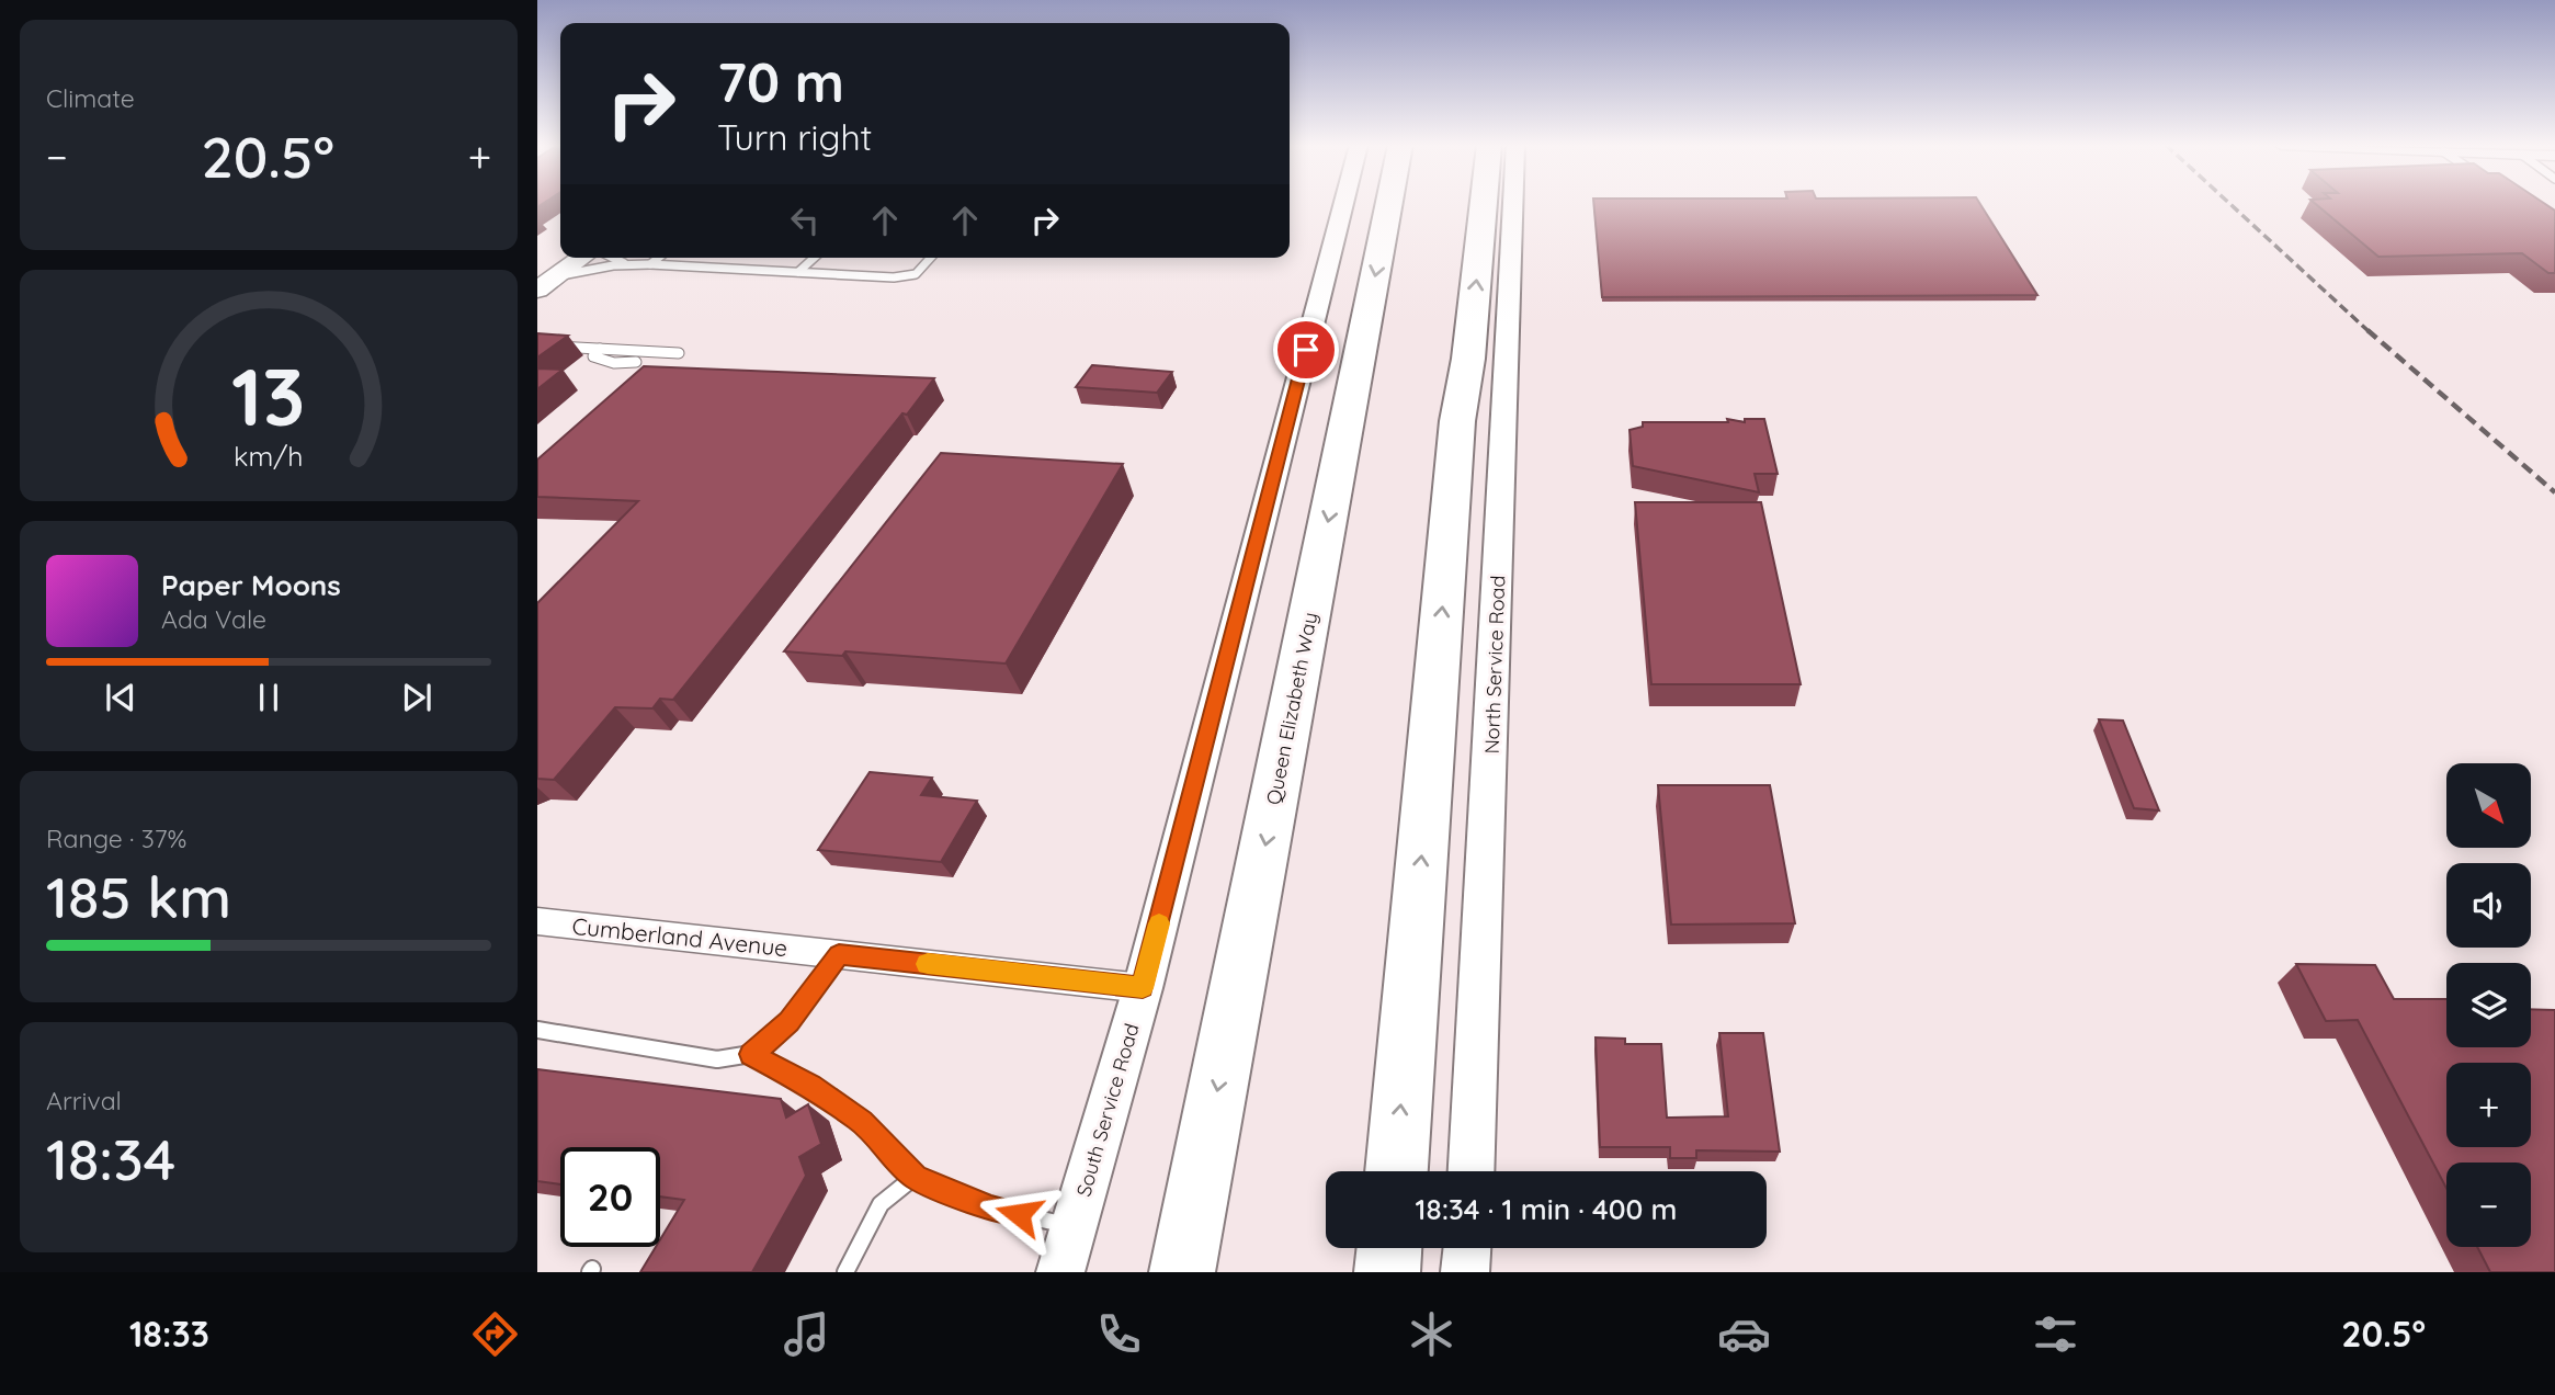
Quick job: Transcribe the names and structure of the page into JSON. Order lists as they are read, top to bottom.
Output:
{
  "streets": {
    "highway": ["Queen Elizabeth Way"],
    "street": ["North Service Road", "Cumberland Avenue", "South Service Road"]
  },
  "crossings": [
    ["Cumberland Avenue", "South Service Road"]
  ],
  "north": "bottom right",
  "page": {
    "tile": [
      "Climate",
      ["Range · 37%", "185 km"],
      ["Arrival", "18:34"]
    ],
    "turn": ["70 m", "Turn right"],
    "heat": ["−", "20.5°", "+"],
    "song": ["Paper Moons", "Ada Vale"],
    "map_buttons": ["+", "−"],
    "limit": "20",
    "trip": "18:34 · 1 min · 400 m",
    "tabs": ["18:33", "20.5°"],
    "gauge": ["13", "km/h"]
  }
}
